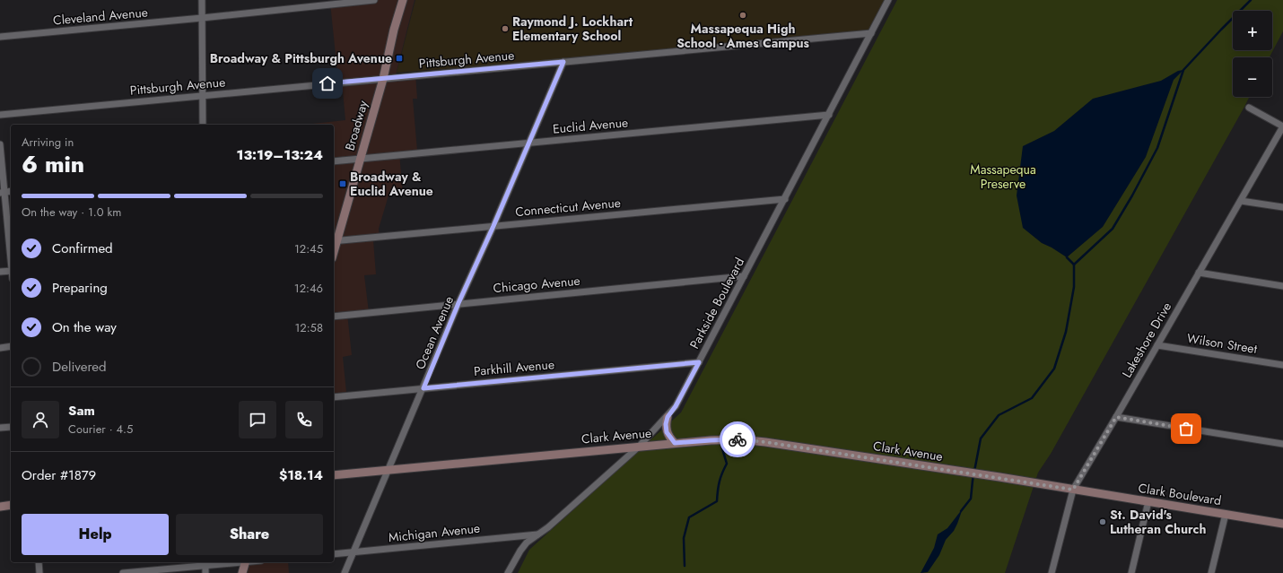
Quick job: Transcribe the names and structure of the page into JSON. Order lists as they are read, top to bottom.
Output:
{
  "streets": {
    "street": [
      "Cleveland Avenue",
      "Pittsburgh Avenue",
      "Broadway",
      "Euclid Avenue",
      "Connecticut Avenue",
      "Chicago Avenue",
      "Parkside Boulevard",
      "Ocean Avenue",
      "Lakeshore Drive",
      "Wilson Street",
      "Parkhill Avenue",
      "Clark Avenue",
      "Clark Boulevard",
      "Michigan Avenue"
    ]
  },
  "crossings": [
    ["Pittsburgh Avenue", "Broadway"],
    ["Pittsburgh Avenue", "Parkside Boulevard"],
    ["Pittsburgh Avenue", "Ocean Avenue"],
    ["Broadway", "Euclid Avenue"],
    ["Broadway", "Connecticut Avenue"],
    ["Euclid Avenue", "Parkside Boulevard"],
    ["Euclid Avenue", "Ocean Avenue"],
    ["Connecticut Avenue", "Parkside Boulevard"],
    ["Connecticut Avenue", "Ocean Avenue"],
    ["Chicago Avenue", "Parkside Boulevard"],
    ["Chicago Avenue", "Ocean Avenue"],
    ["Parkside Boulevard", "Parkhill Avenue"],
    ["Parkside Boulevard", "Clark Avenue"],
    ["Parkside Boulevard", "Michigan Avenue"],
    ["Ocean Avenue", "Parkhill Avenue"],
    ["Ocean Avenue", "Clark Avenue"],
    ["Ocean Avenue", "Michigan Avenue"],
    ["Lakeshore Drive", "Wilson Street"],
    ["Lakeshore Drive", "Clark Avenue"],
    ["Lakeshore Drive", "Clark Boulevard"],
    ["Clark Avenue", "Clark Boulevard"]
  ],
  "parks": ["Massapequa Preserve"],
  "places": {
    "other": ["Massapequa High School - Ames Campus", "Raymond J. Lockhart Elementary School", "St. David's Lutheran Church"],
    "transit": ["Broadway & Pittsburgh Avenue", "Broadway & Euclid Avenue"]
  },
  "page": {
    "map_buttons": ["+", "−"],
    "heading": ["6 min", "Arriving in", "13:19–13:24"],
    "panel": [
      "Sam",
      "Courier · 4.5",
      "Order #1879",
      "$18.14"
    ],
    "bar": "On the way · 1.0 km",
    "list": [
      ["Confirmed", "12:45"],
      ["Preparing", "12:46"],
      ["On the way", "12:58"],
      "Delivered"
    ],
    "buttons": ["Help", "Share"]
  }
}
